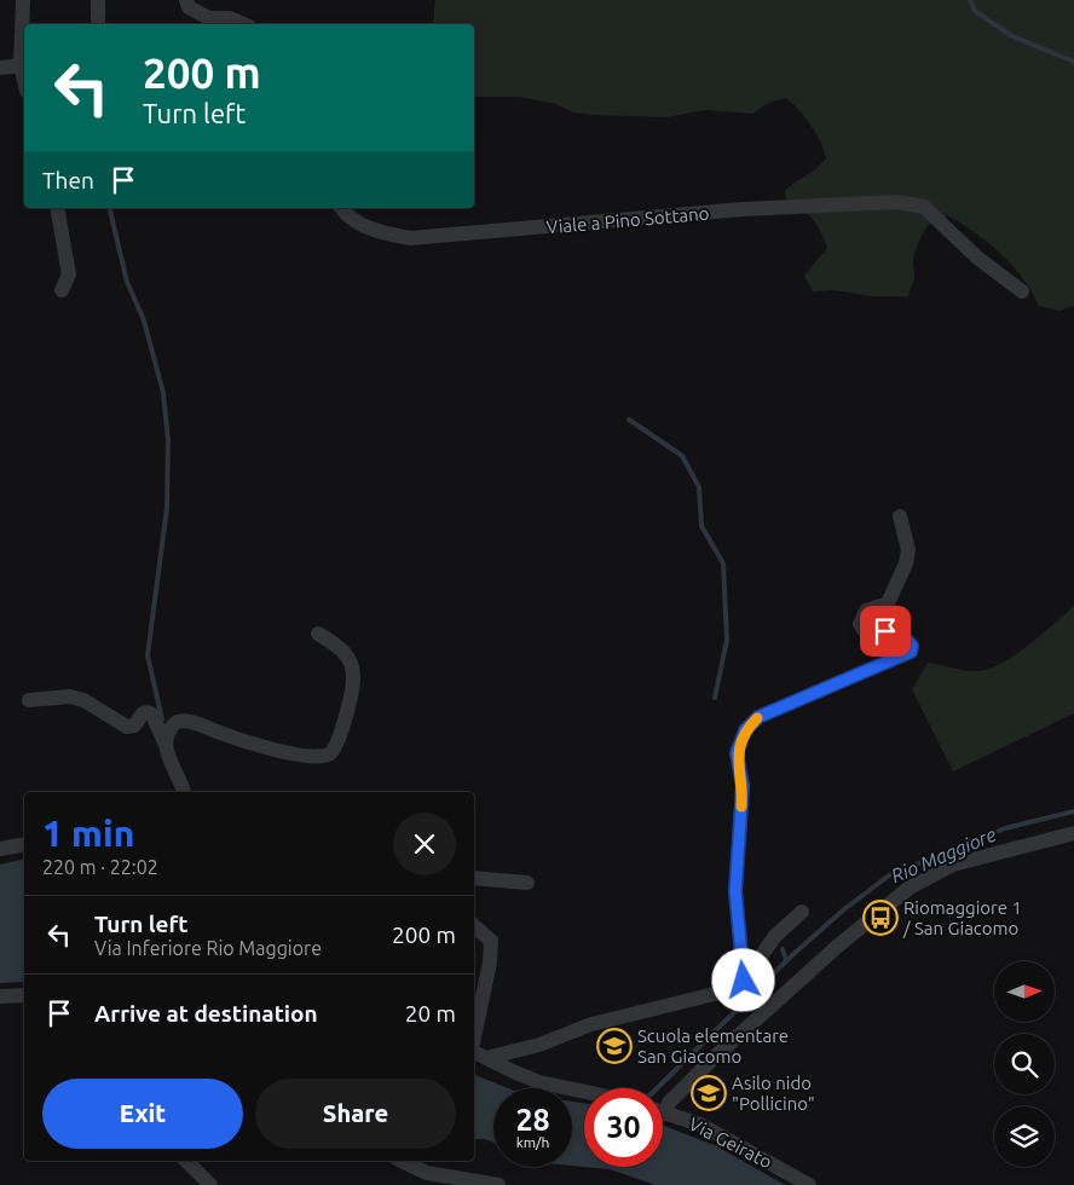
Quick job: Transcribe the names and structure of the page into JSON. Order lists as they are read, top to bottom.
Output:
{
  "streets": {
    "street": ["Viale a Pino Sottano", "Via Geirato"]
  },
  "water": ["Rio Maggiore"],
  "places": {
    "bus stop": ["Riomaggiore 1 / San Giacomo"],
    "school or university": ["Scuola elementare San Giacomo", "Asilo nido \"Pollicino\""]
  },
  "north": "right",
  "page": {
    "turn": ["200 m", "Turn left"],
    "then": "Then",
    "heading": ["1 min", "220 m · 22:02"],
    "list": [
      {
        "name": "Turn left",
        "note": "Via Inferiore Rio Maggiore",
        "value": "200 m"
      },
      {
        "name": "Arrive at destination",
        "value": "20 m"
      }
    ],
    "buttons": ["Exit", "Share"],
    "speed": "28 km/h",
    "limit": "30"
  }
}
